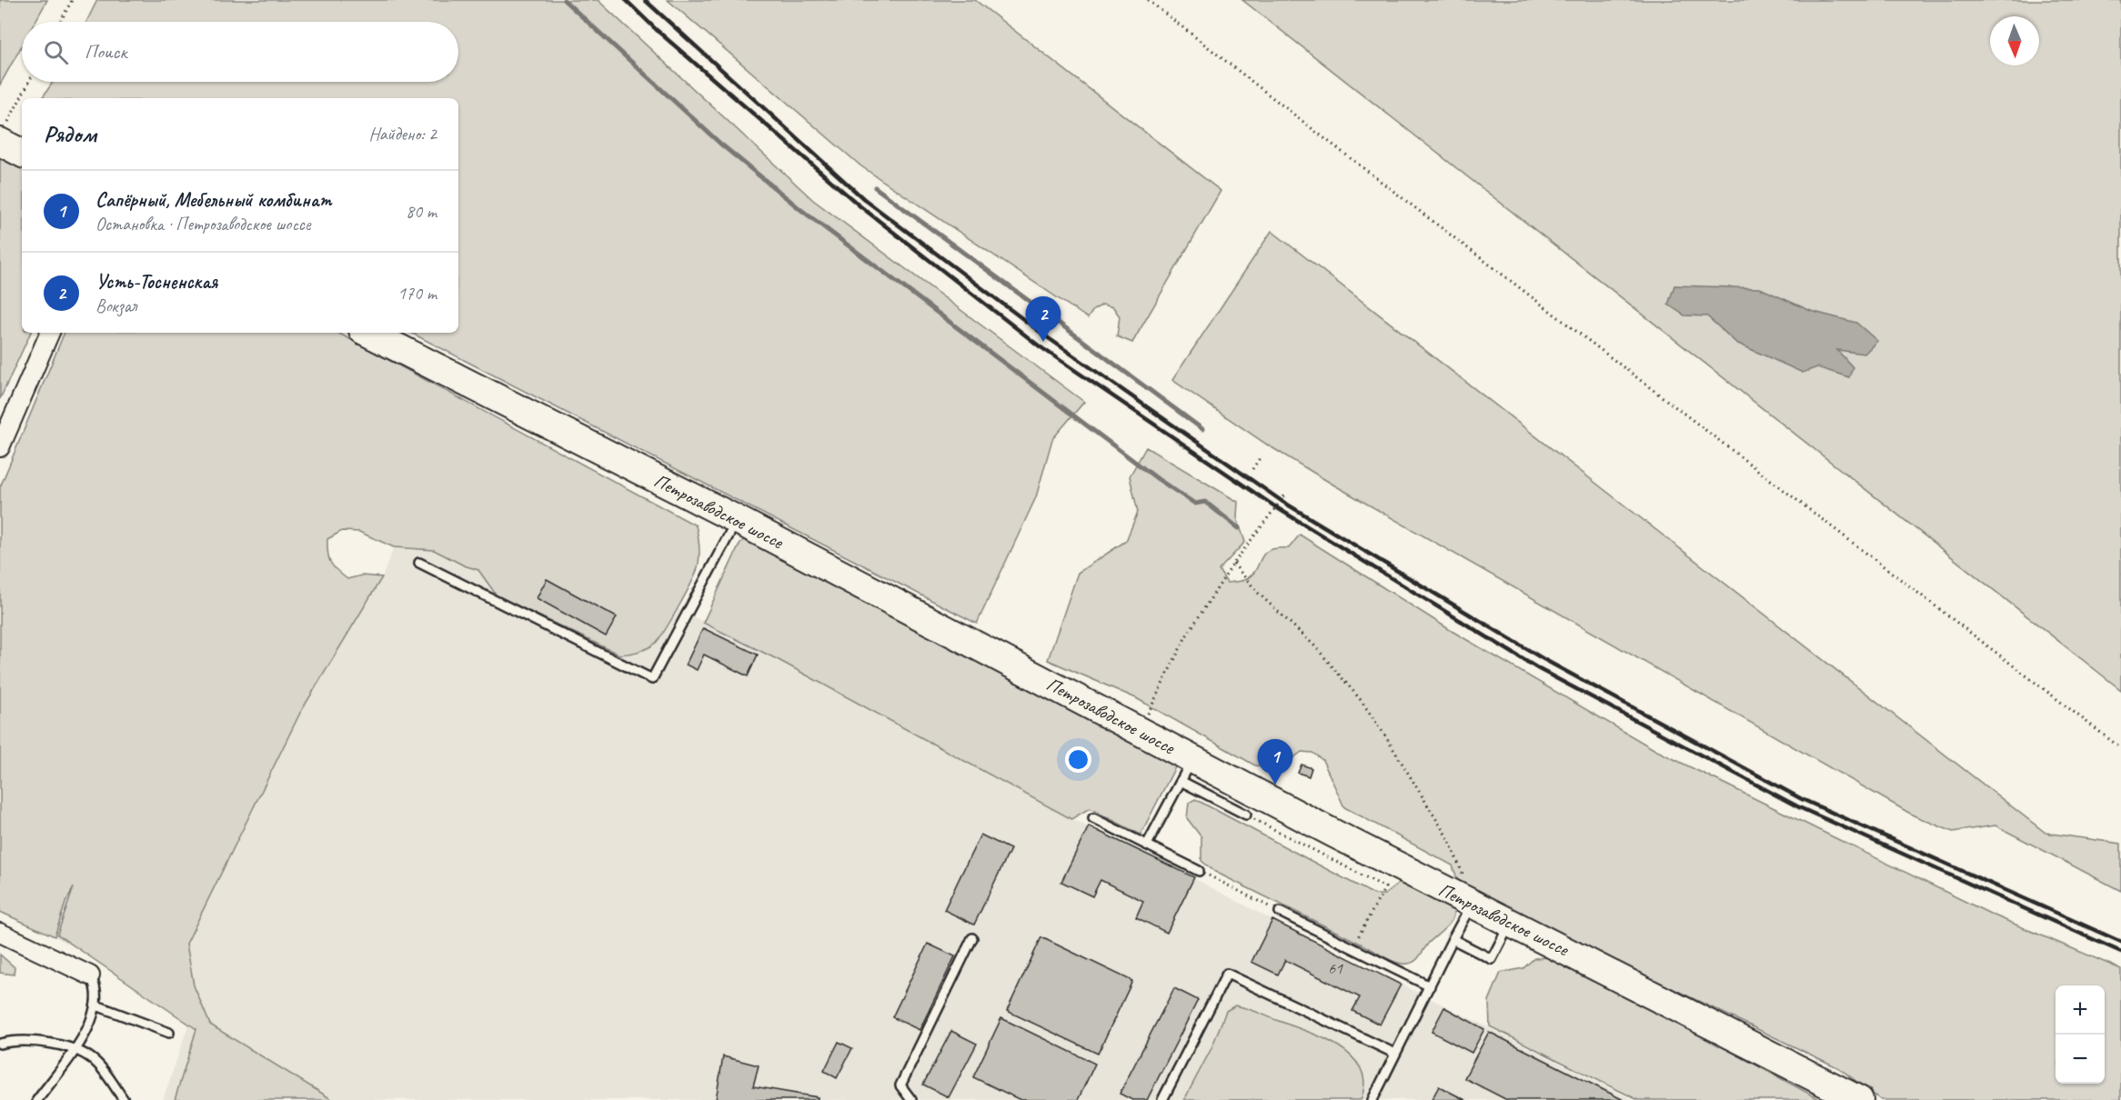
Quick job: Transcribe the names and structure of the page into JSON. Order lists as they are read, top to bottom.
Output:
{
  "streets": {
    "main road": ["Петрозаводское шоссе"]
  },
  "house_numbers": ["61"],
  "north": "bottom",
  "page": {
    "search": "Поиск",
    "heading": ["Рядом", "Найдено: 2"],
    "list": [
      {
        "mark": "1",
        "name": "Сапёрный, Мебельный комбинат",
        "note": "Остановка · Петрозаводское шоссе",
        "value": "80 m"
      },
      {
        "mark": "2",
        "name": "Усть-Тосненская",
        "note": "Вокзал",
        "value": "170 m"
      }
    ],
    "pins": ["2", "1"],
    "map_buttons": ["+", "−"]
  }
}
